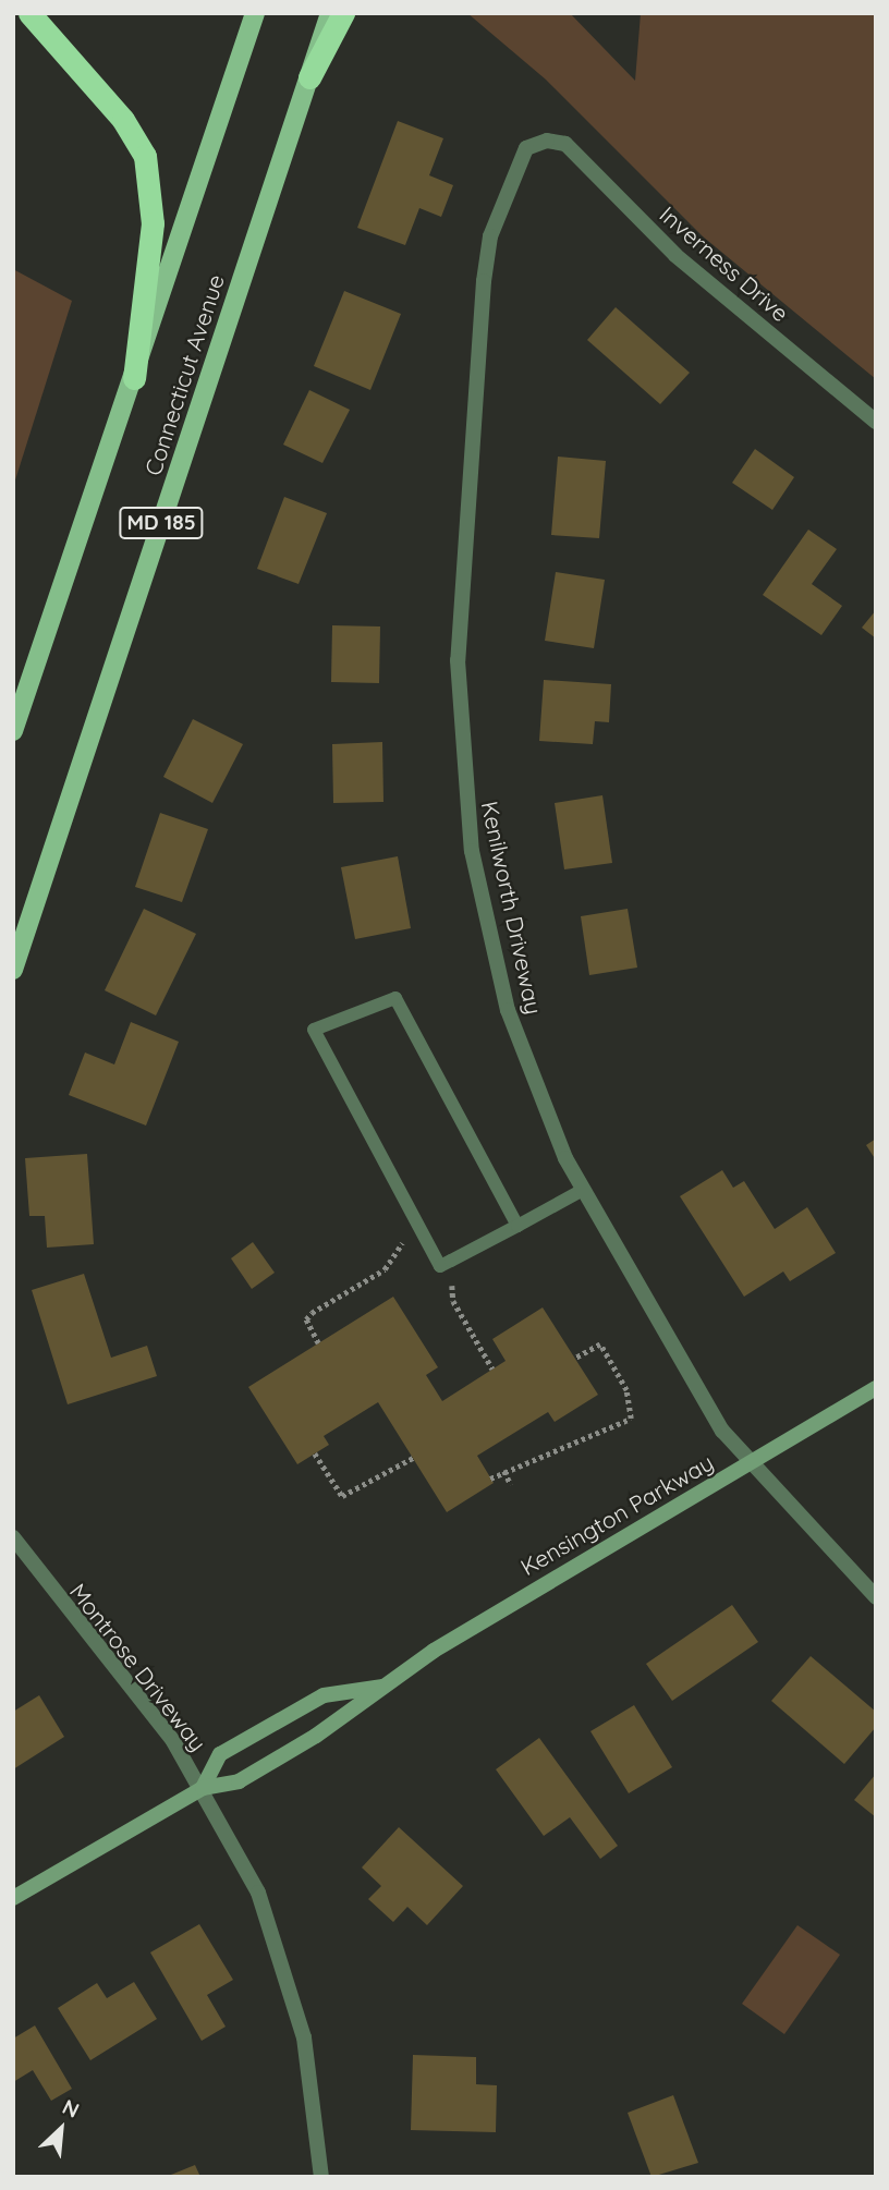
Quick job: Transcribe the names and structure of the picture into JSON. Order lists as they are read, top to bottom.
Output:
{
  "streets": {
    "main road": ["Connecticut Avenue", "MD 185"],
    "street": [
      "Inverness Drive",
      "Kenilworth Driveway",
      "Kensington Parkway",
      "Montrose Driveway"
    ]
  },
  "crossings": [
    ["Inverness Drive", "Kenilworth Driveway"],
    ["Kenilworth Driveway", "Kensington Parkway"],
    ["Kensington Parkway", "Montrose Driveway"]
  ],
  "north": "top right"
}
